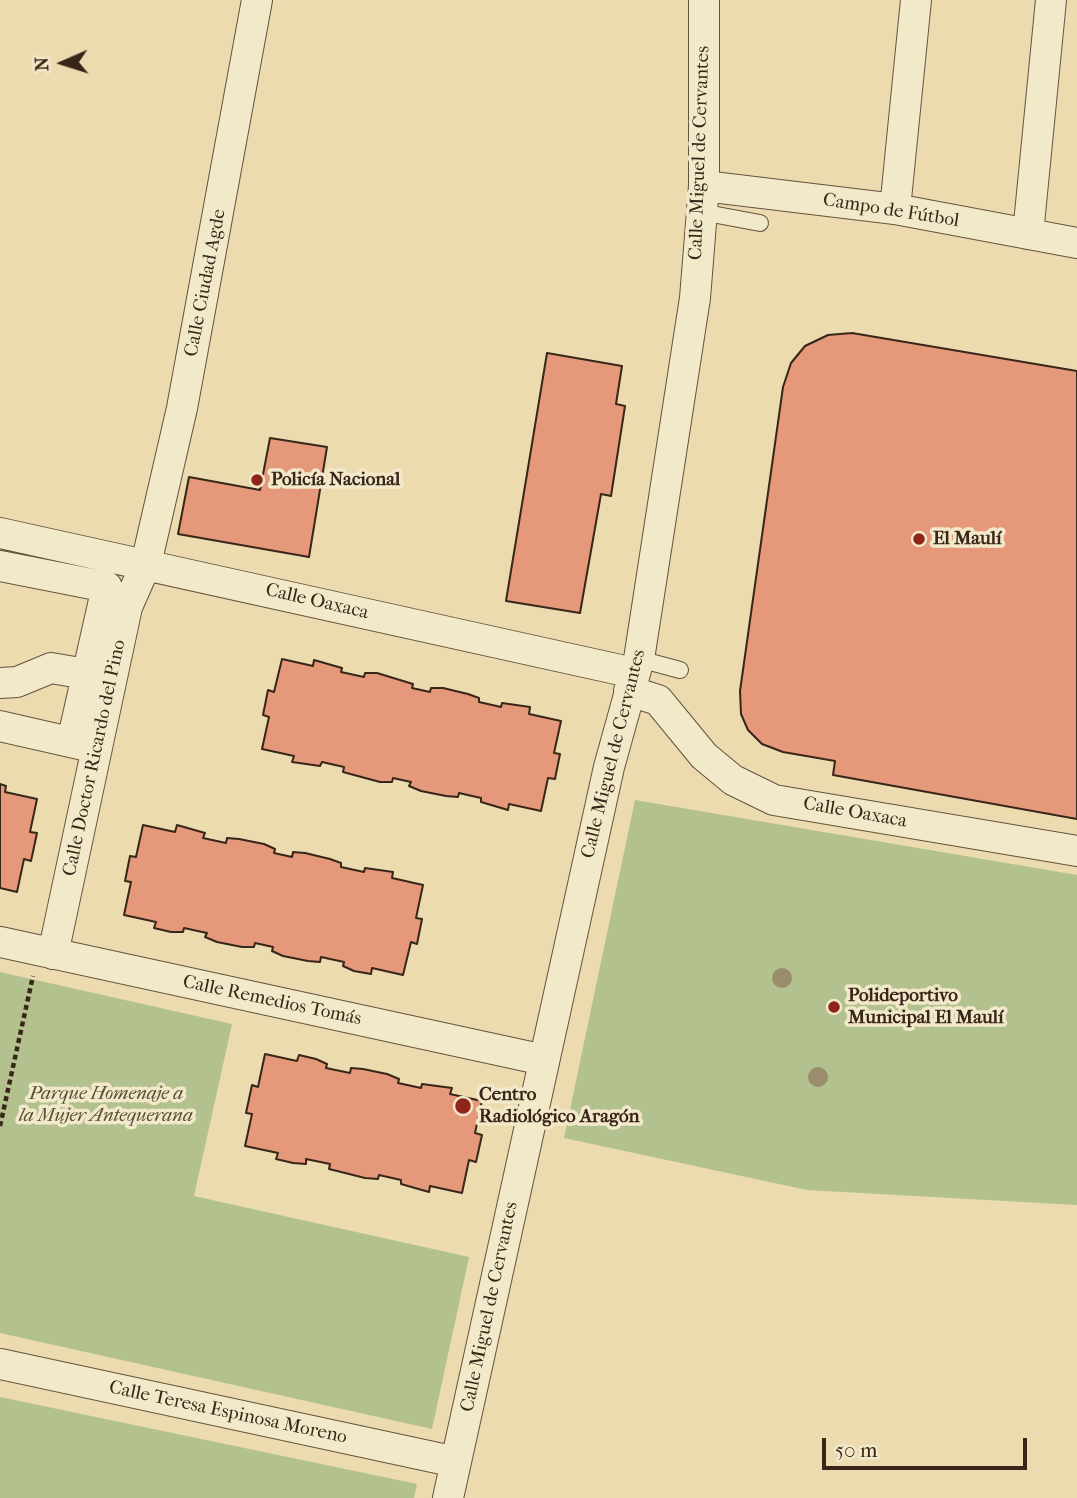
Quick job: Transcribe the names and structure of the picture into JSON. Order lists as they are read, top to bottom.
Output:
{
  "streets": {
    "street": [
      "Calle Miguel de Cervantes",
      "Campo de Fútbol",
      "Calle Ciudad Agde",
      "Calle Oaxaca",
      "Calle Doctor Ricardo del Pino",
      "Calle Remedios Tomás",
      "Calle Teresa Espinosa Moreno"
    ]
  },
  "crossings": [
    ["Calle Miguel de Cervantes", "Campo de Fútbol"],
    ["Calle Miguel de Cervantes", "Calle Oaxaca"],
    ["Calle Miguel de Cervantes", "Calle Remedios Tomás"],
    ["Calle Miguel de Cervantes", "Calle Teresa Espinosa Moreno"],
    ["Calle Ciudad Agde", "Calle Oaxaca"],
    ["Calle Ciudad Agde", "Calle Doctor Ricardo del Pino"],
    ["Calle Oaxaca", "Calle Doctor Ricardo del Pino"],
    ["Calle Doctor Ricardo del Pino", "Calle Remedios Tomás"]
  ],
  "parks": ["Parque Homenaje a la Mujer Antequerana"],
  "places": [
    "Policía Nacional",
    "El Maulí",
    "Polideportivo Municipal El Maulí",
    "Centro Radiológico Aragón"
  ],
  "scale_bar": "50 m",
  "north": "left"
}
